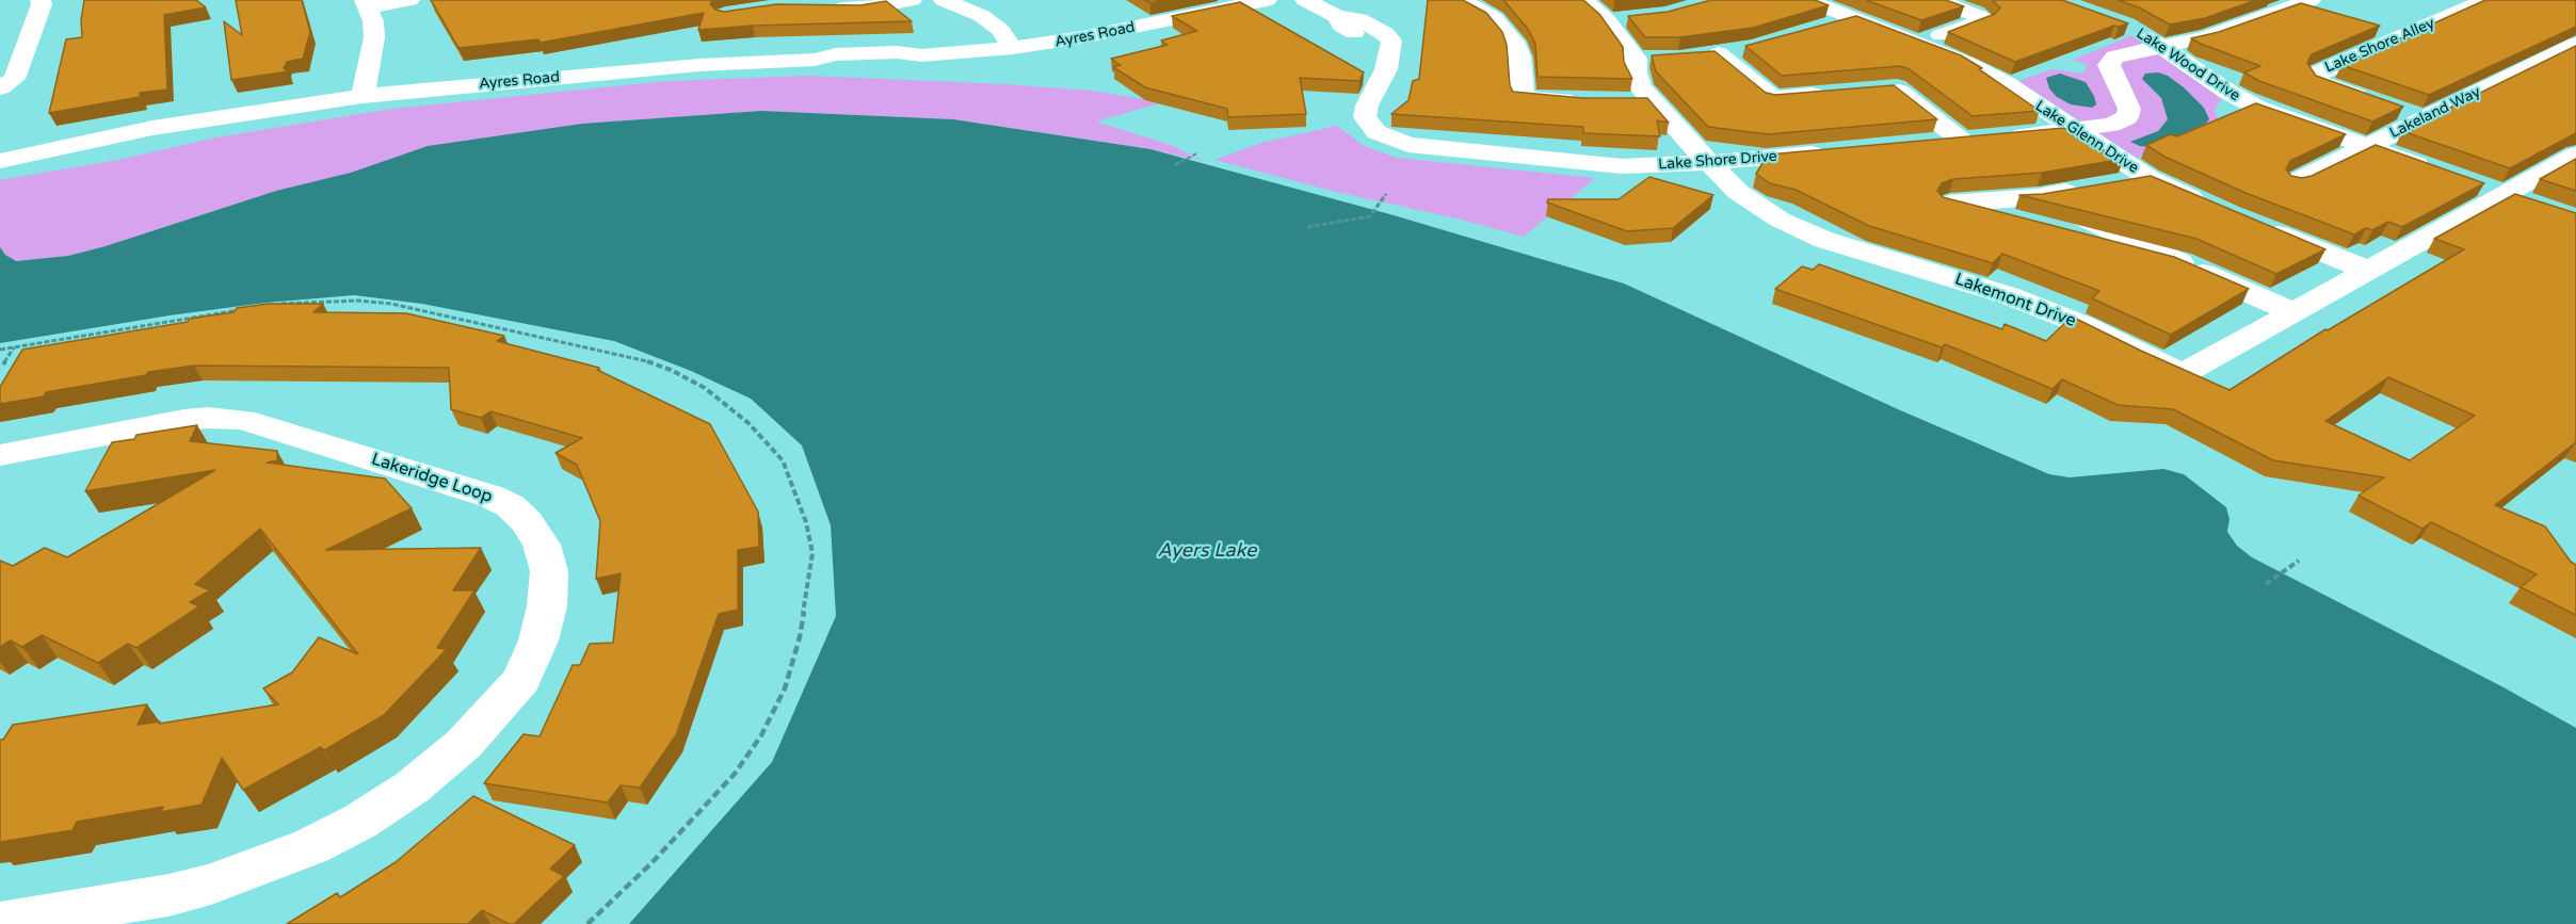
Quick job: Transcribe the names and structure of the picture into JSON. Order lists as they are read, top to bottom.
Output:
{
  "streets": {
    "street": [
      "Ayres Road",
      "Lake Shore Alley",
      "Lake Wood Drive",
      "Lakeland Way",
      "Lake Glenn Drive",
      "Lake Shore Drive",
      "Lakemont Drive",
      "Lakeridge Loop"
    ]
  },
  "crossings": [
    ["Lake Wood Drive", "Lakeland Way"],
    ["Lake Shore Drive", "Lakemont Drive"]
  ],
  "water": ["Ayers Lake"]
}
